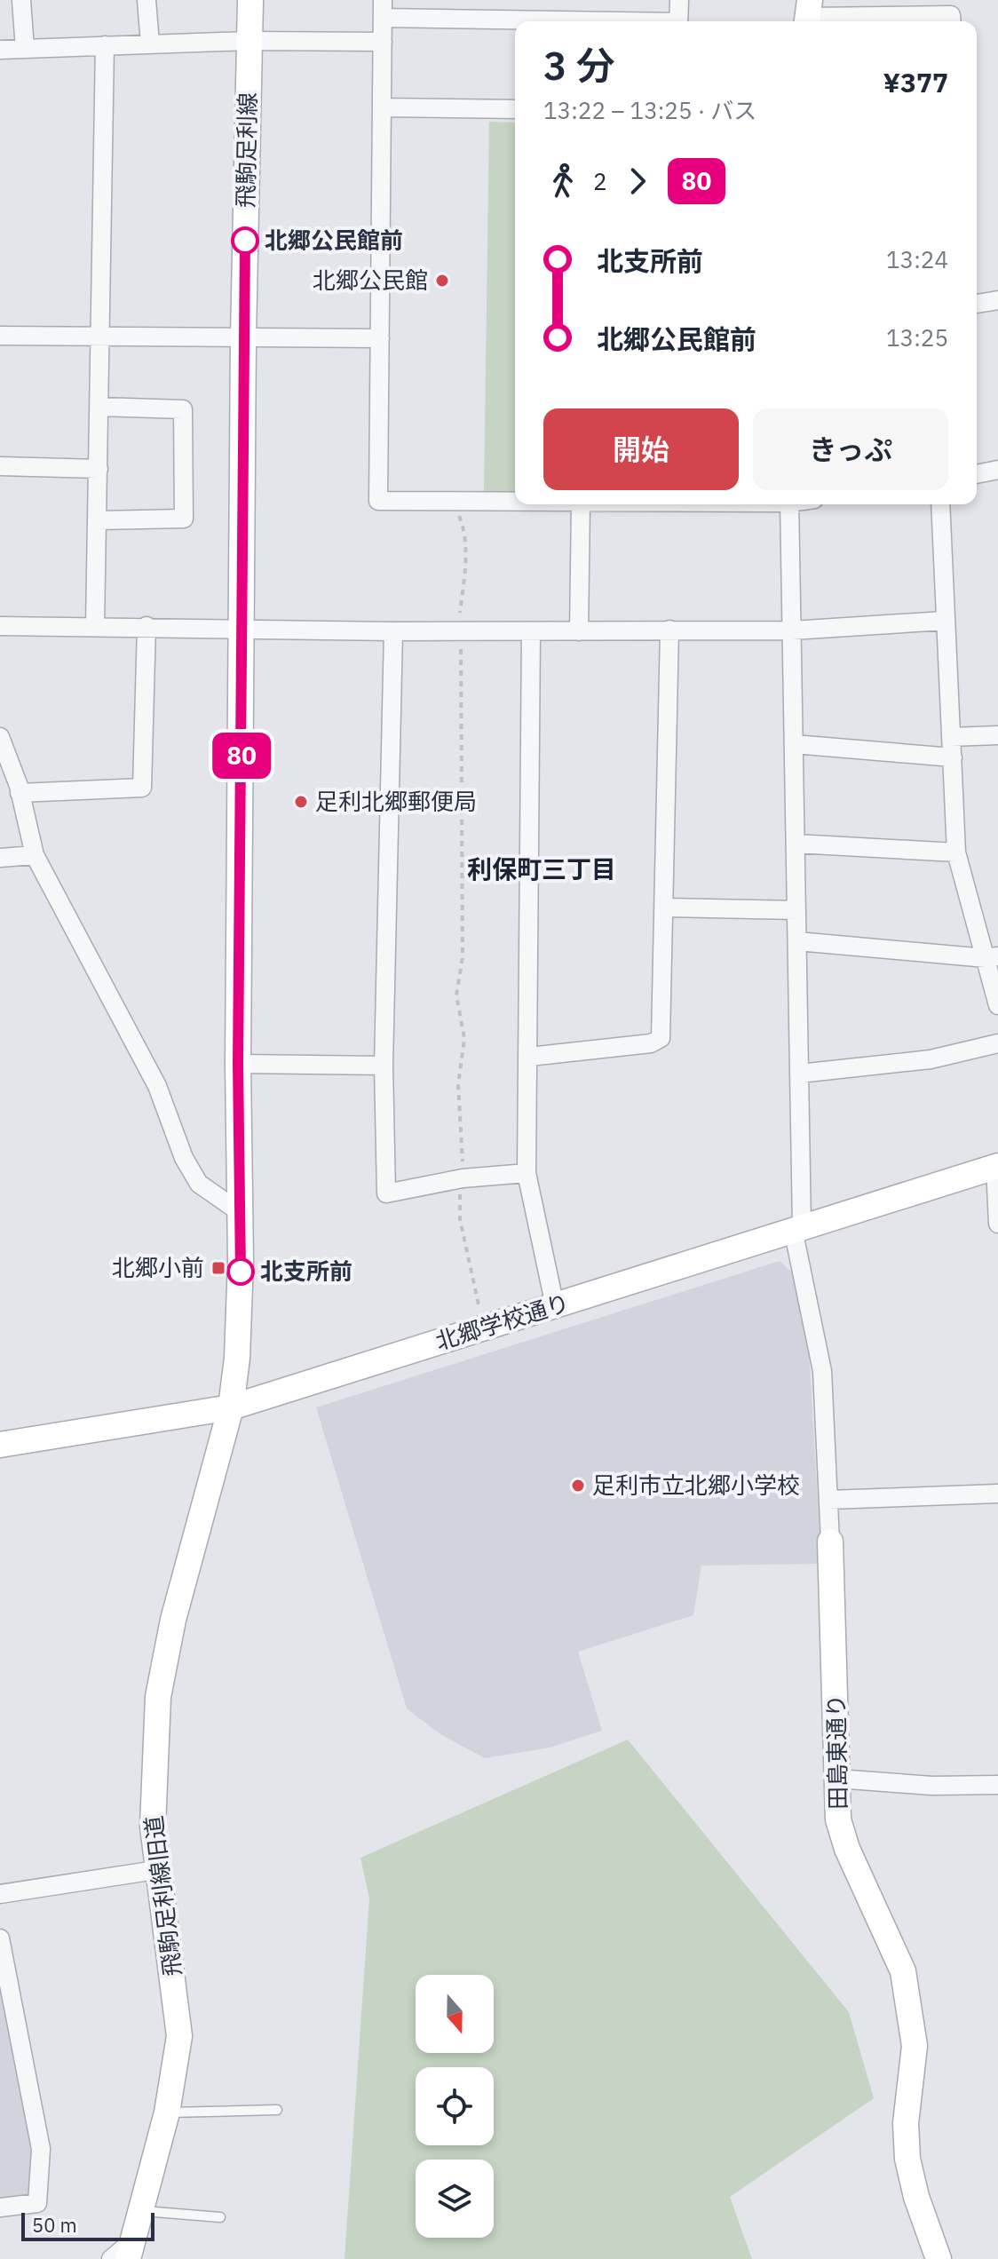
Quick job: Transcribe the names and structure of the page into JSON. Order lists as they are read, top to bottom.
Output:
{
  "streets": {
    "street": [
      "飛駒足利線",
      "北郷学校通り",
      "田島東通り",
      "飛駒足利線旧道"
    ]
  },
  "crossings": [
    ["飛駒足利線", "北郷学校通り"],
    ["飛駒足利線", "飛駒足利線旧道"],
    ["北郷学校通り", "田島東通り"],
    ["北郷学校通り", "飛駒足利線旧道"]
  ],
  "districts": ["利保町三丁目"],
  "places": {
    "other": [
      "北郷公民館前",
      "北郷公民館",
      "足利北郷郵便局",
      "北支所前",
      "足利市立北郷小学校"
    ],
    "transit": ["北郷小前"]
  },
  "lines": ["bus line 80"],
  "scale_bar": "50 m",
  "north": "bottom",
  "page": {
    "on_map": "80",
    "heading": ["3 分", "13:22 – 13:25 · バス", "¥377"],
    "legs": ["2", "80"],
    "list": [
      {
        "name": "北支所前",
        "value": "13:24"
      },
      {
        "name": "北郷公民館前",
        "value": "13:25"
      }
    ],
    "buttons": ["開始", "きっぷ"],
    "scale": "50 m"
  }
}
